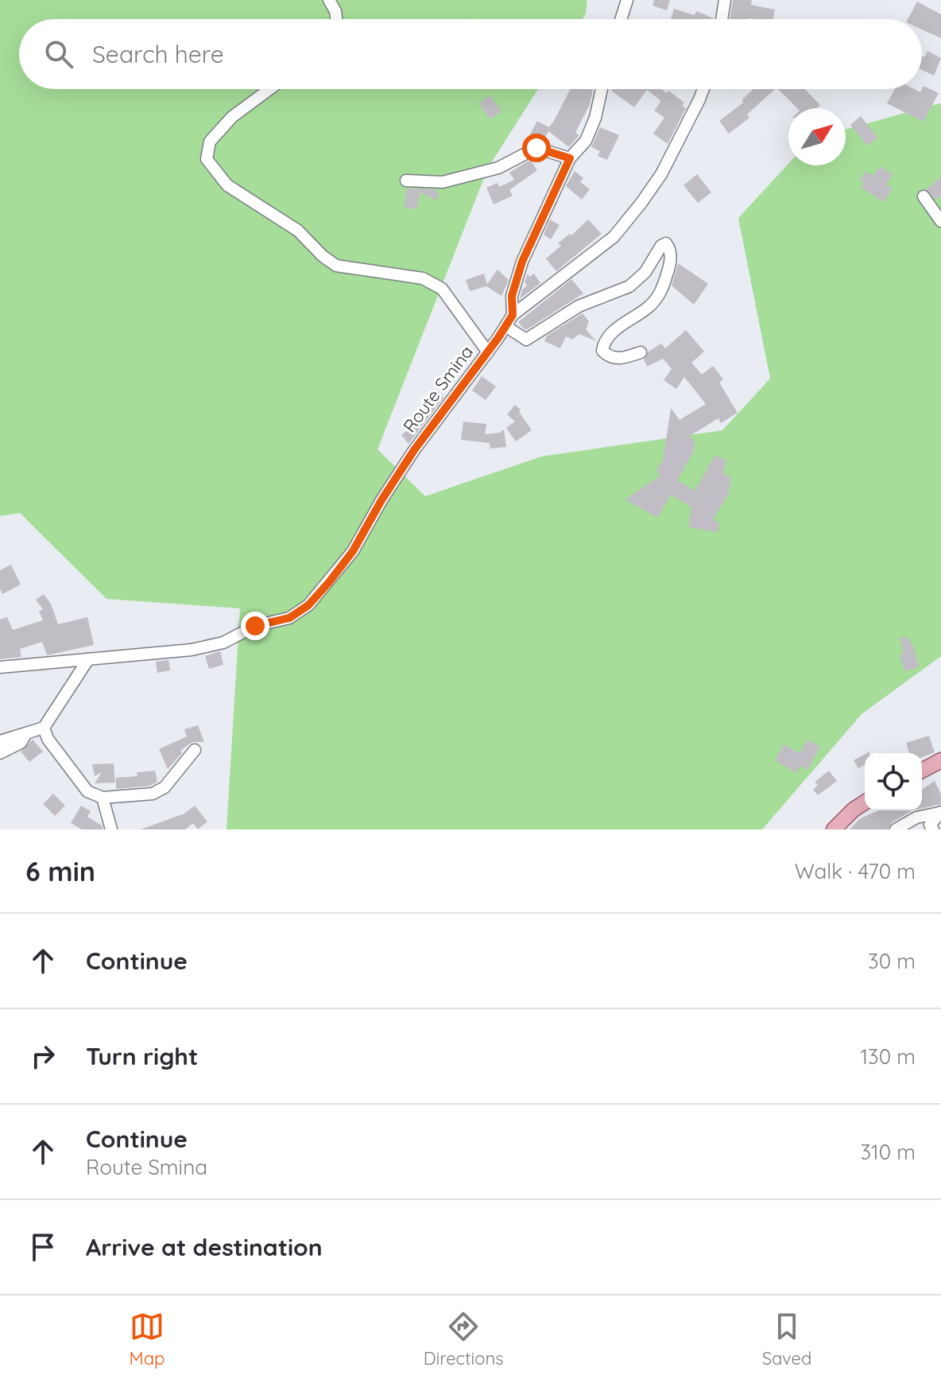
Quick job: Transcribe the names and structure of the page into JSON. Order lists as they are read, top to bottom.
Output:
{
  "streets": {
    "street": ["Route Smina"]
  },
  "north": "top right",
  "page": {
    "search": "Search here",
    "heading": ["6 min", "Walk · 470 m"],
    "list": [
      ["Continue", "30 m"],
      ["Turn right", "130 m"],
      ["Continue", "Route Smina", "310 m"],
      "Arrive at destination"
    ],
    "nav": ["Map", "Directions", "Saved"]
  }
}
